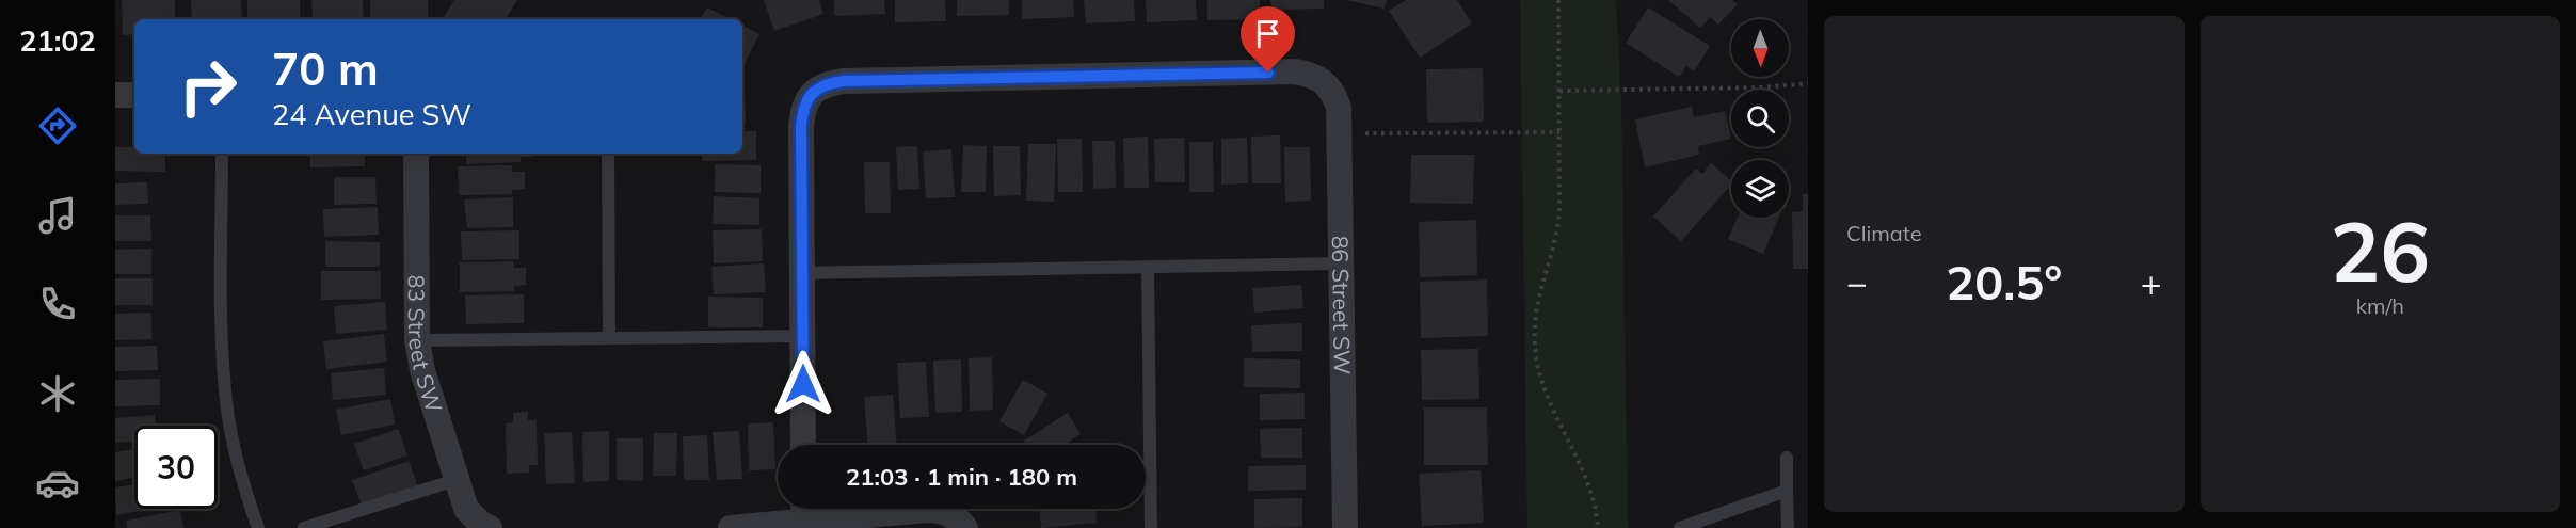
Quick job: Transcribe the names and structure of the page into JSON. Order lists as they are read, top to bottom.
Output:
{
  "streets": {
    "street": ["86 Street SW", "83 Street SW"]
  },
  "north": "bottom",
  "page": {
    "tabs": "21:02",
    "tile": [
      "Climate",
      ["26", "km/h"]
    ],
    "turn": ["70 m", "24 Avenue SW"],
    "heat": ["−", "20.5°", "+"],
    "limit": "30",
    "trip": "21:03 · 1 min · 180 m"
  }
}
